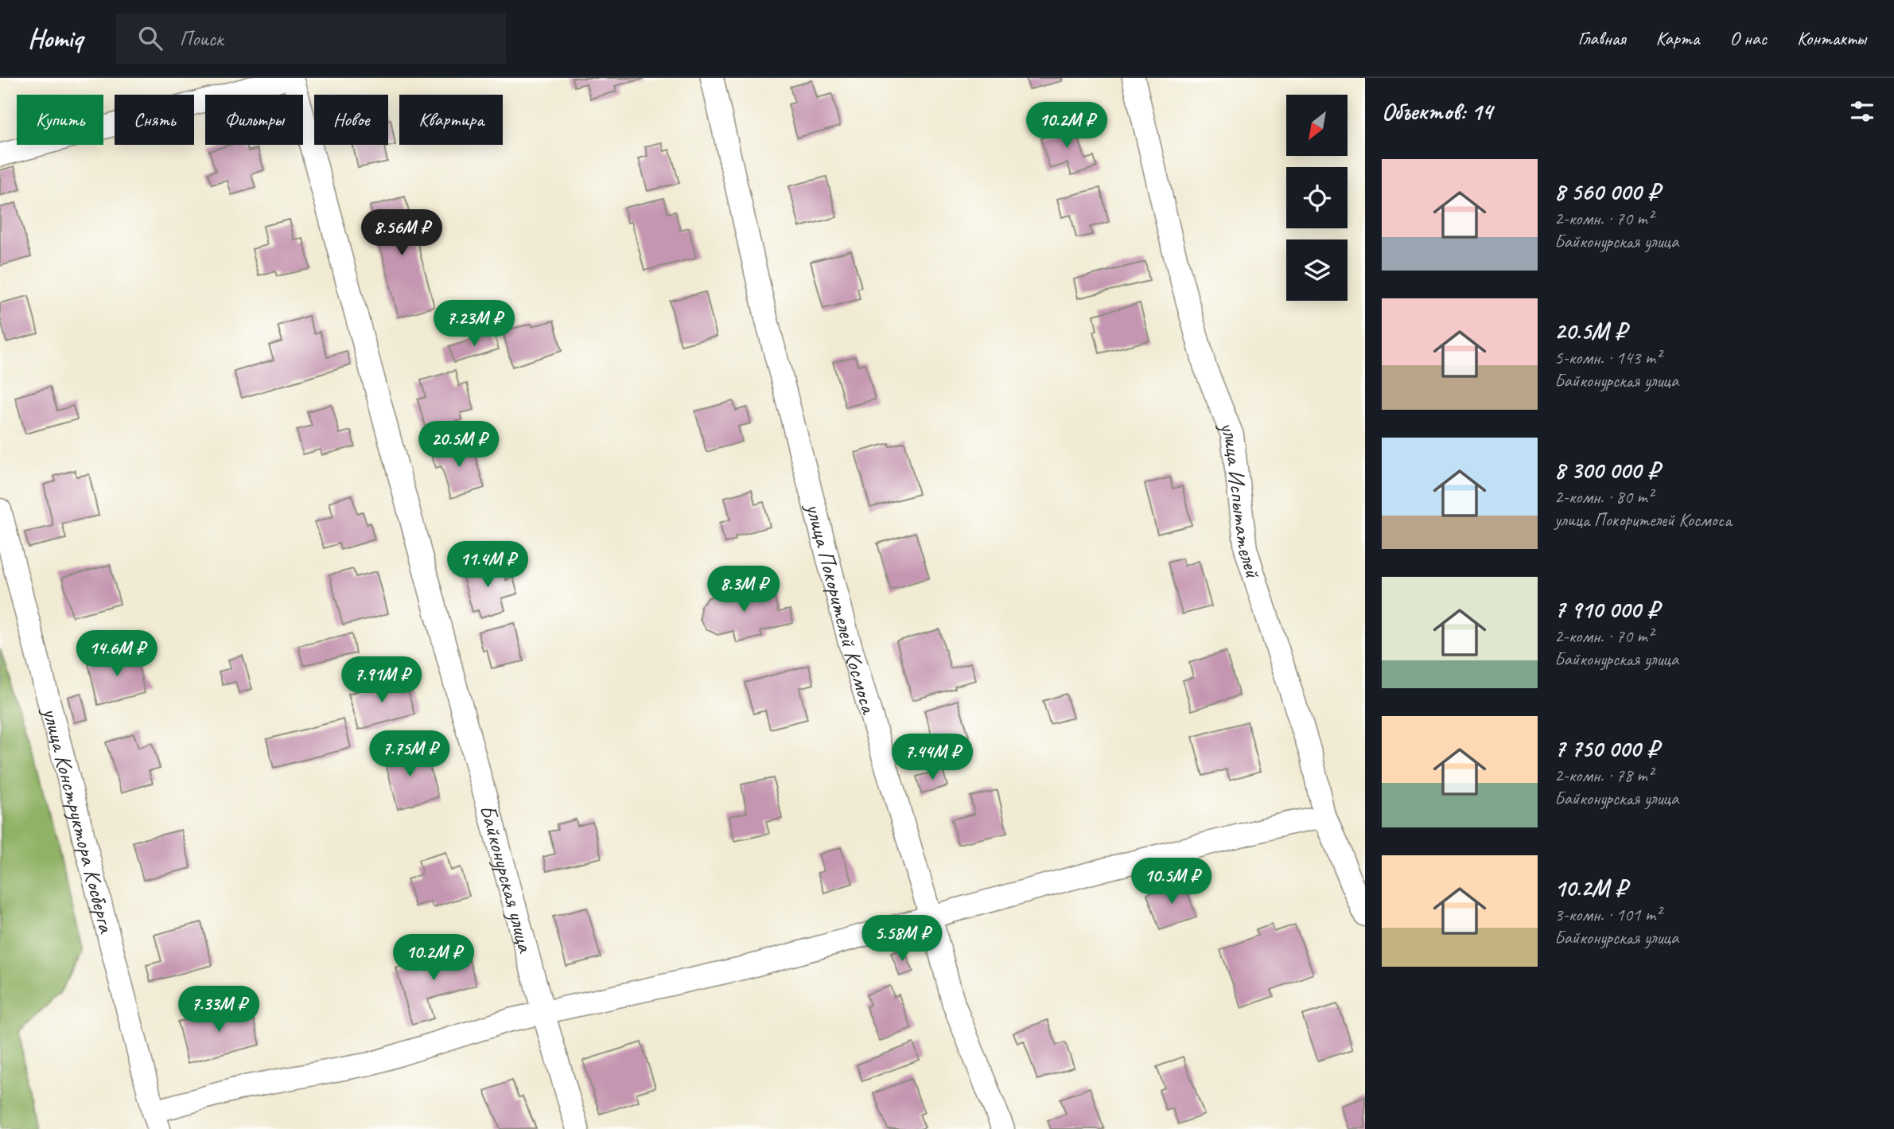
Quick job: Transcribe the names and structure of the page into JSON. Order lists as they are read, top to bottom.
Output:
{
  "streets": {
    "street": [
      "улица Испытателей",
      "улица Покорителей Космоса",
      "улица Конструктора Косберга",
      "Байконурская улица"
    ]
  },
  "north": "bottom left",
  "page": {
    "header": "Homiq",
    "search": "Поиск",
    "nav": [
      "Главная",
      "Карта",
      "О нас",
      "Контакты"
    ],
    "heading": "Объектов: 14",
    "chip": [
      "Купить",
      "Снять",
      "Фильтры",
      "Новое",
      "Квартира"
    ],
    "price": [
      "10.2M ₽",
      "8.56M ₽",
      "7.23M ₽",
      "20.5M ₽",
      "11.4M ₽",
      "8.3M ₽",
      "14.6M ₽",
      "7.91M ₽",
      "7.75M ₽",
      "7.44M ₽",
      "10.5M ₽",
      "5.58M ₽",
      "10.2M ₽",
      "7.33M ₽"
    ],
    "list": [
      {
        "name": "8 560 000 ₽",
        "note": "2-комн. · 70 m² · Байконурская улица"
      },
      {
        "name": "20.5M ₽",
        "note": "5-комн. · 143 m² · Байконурская улица"
      },
      {
        "name": "8 300 000 ₽",
        "note": "2-комн. · 80 m² · улица Покорителей Космоса"
      },
      {
        "name": "7 910 000 ₽",
        "note": "2-комн. · 70 m² · Байконурская улица"
      },
      {
        "name": "7 750 000 ₽",
        "note": "2-комн. · 78 m² · Байконурская улица"
      },
      {
        "name": "10.2M ₽",
        "note": "3-комн. · 101 m² · Байконурская улица"
      }
    ]
  }
}
